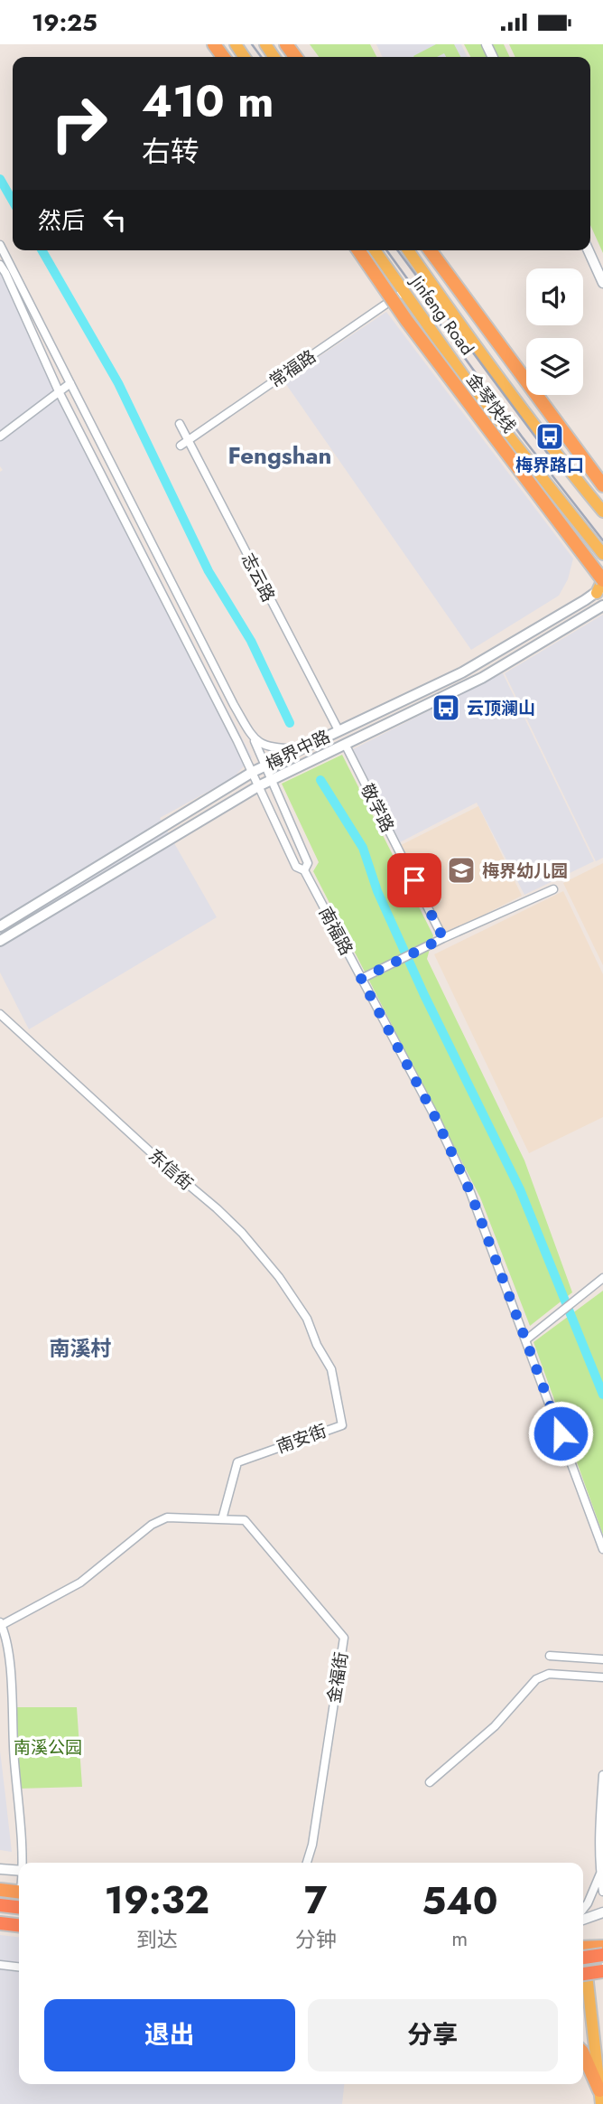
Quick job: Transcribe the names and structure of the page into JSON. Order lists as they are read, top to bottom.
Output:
{
  "streets": {
    "highway": ["金琴快线"],
    "main road": ["Jinfeng Road", "梅界中路"],
    "street": [
      "常福路",
      "志云路",
      "敬学路",
      "南福路",
      "东信街",
      "南安街",
      "金福街"
    ]
  },
  "crossings": [
    ["Jinfeng Road", "常福路"],
    ["常福路", "志云路"],
    ["志云路", "梅界中路"],
    ["梅界中路", "敬学路"],
    ["东信街", "南安街"],
    ["南安街", "金福街"]
  ],
  "districts": ["Fengshan", "南溪村"],
  "parks": ["南溪公园"],
  "places": {
    "bus stop": ["梅界路口", "云顶澜山"],
    "school or university": ["梅界幼儿园"]
  },
  "page": {
    "status": "19:25",
    "turn": ["410 m", "右转"],
    "then": "然后",
    "eta": [
      "19:32",
      "到达",
      "7",
      "分钟",
      "540",
      "m"
    ],
    "buttons": ["退出", "分享"]
  }
}
